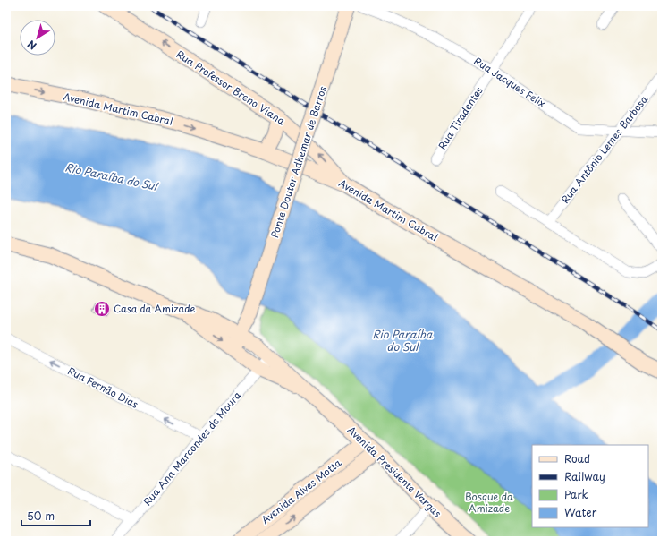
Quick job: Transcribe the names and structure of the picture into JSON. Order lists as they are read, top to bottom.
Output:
{
  "streets": {
    "street": [
      "Rua Jacques Felix",
      "Rua Professor Breno Viana",
      "Avenida Martim Cabral",
      "Rua Tiradentes",
      "Rua Antônio Lemes Barbosa",
      "Ponte Doutor Adhemar de Barros",
      "Rua Fernão Dias",
      "Rua Ana Marcondes de Moura",
      "Avenida Presidente Vargas",
      "Avenida Alves Motta"
    ]
  },
  "crossings": [
    ["Rua Jacques Felix", "Rua Tiradentes"],
    ["Rua Jacques Felix", "Rua Antônio Lemes Barbosa"],
    ["Rua Professor Breno Viana", "Avenida Martim Cabral"],
    ["Ponte Doutor Adhemar de Barros", "Avenida Presidente Vargas"],
    ["Rua Fernão Dias", "Rua Ana Marcondes de Moura"],
    ["Rua Ana Marcondes de Moura", "Avenida Presidente Vargas"],
    ["Avenida Presidente Vargas", "Avenida Alves Motta"]
  ],
  "one_way": ["Rua Professor Breno Viana", "Avenida Martim Cabral", "Rua Fernão Dias"],
  "water": ["Rio Paraíba do Sul"],
  "parks": ["Bosque da Amizade"],
  "places": {
    "building": ["Casa da Amizade"]
  },
  "legend": [
    "Road",
    "Railway",
    "Park",
    "Water"
  ],
  "scale_bar": "50 m",
  "north": "bottom left"
}
